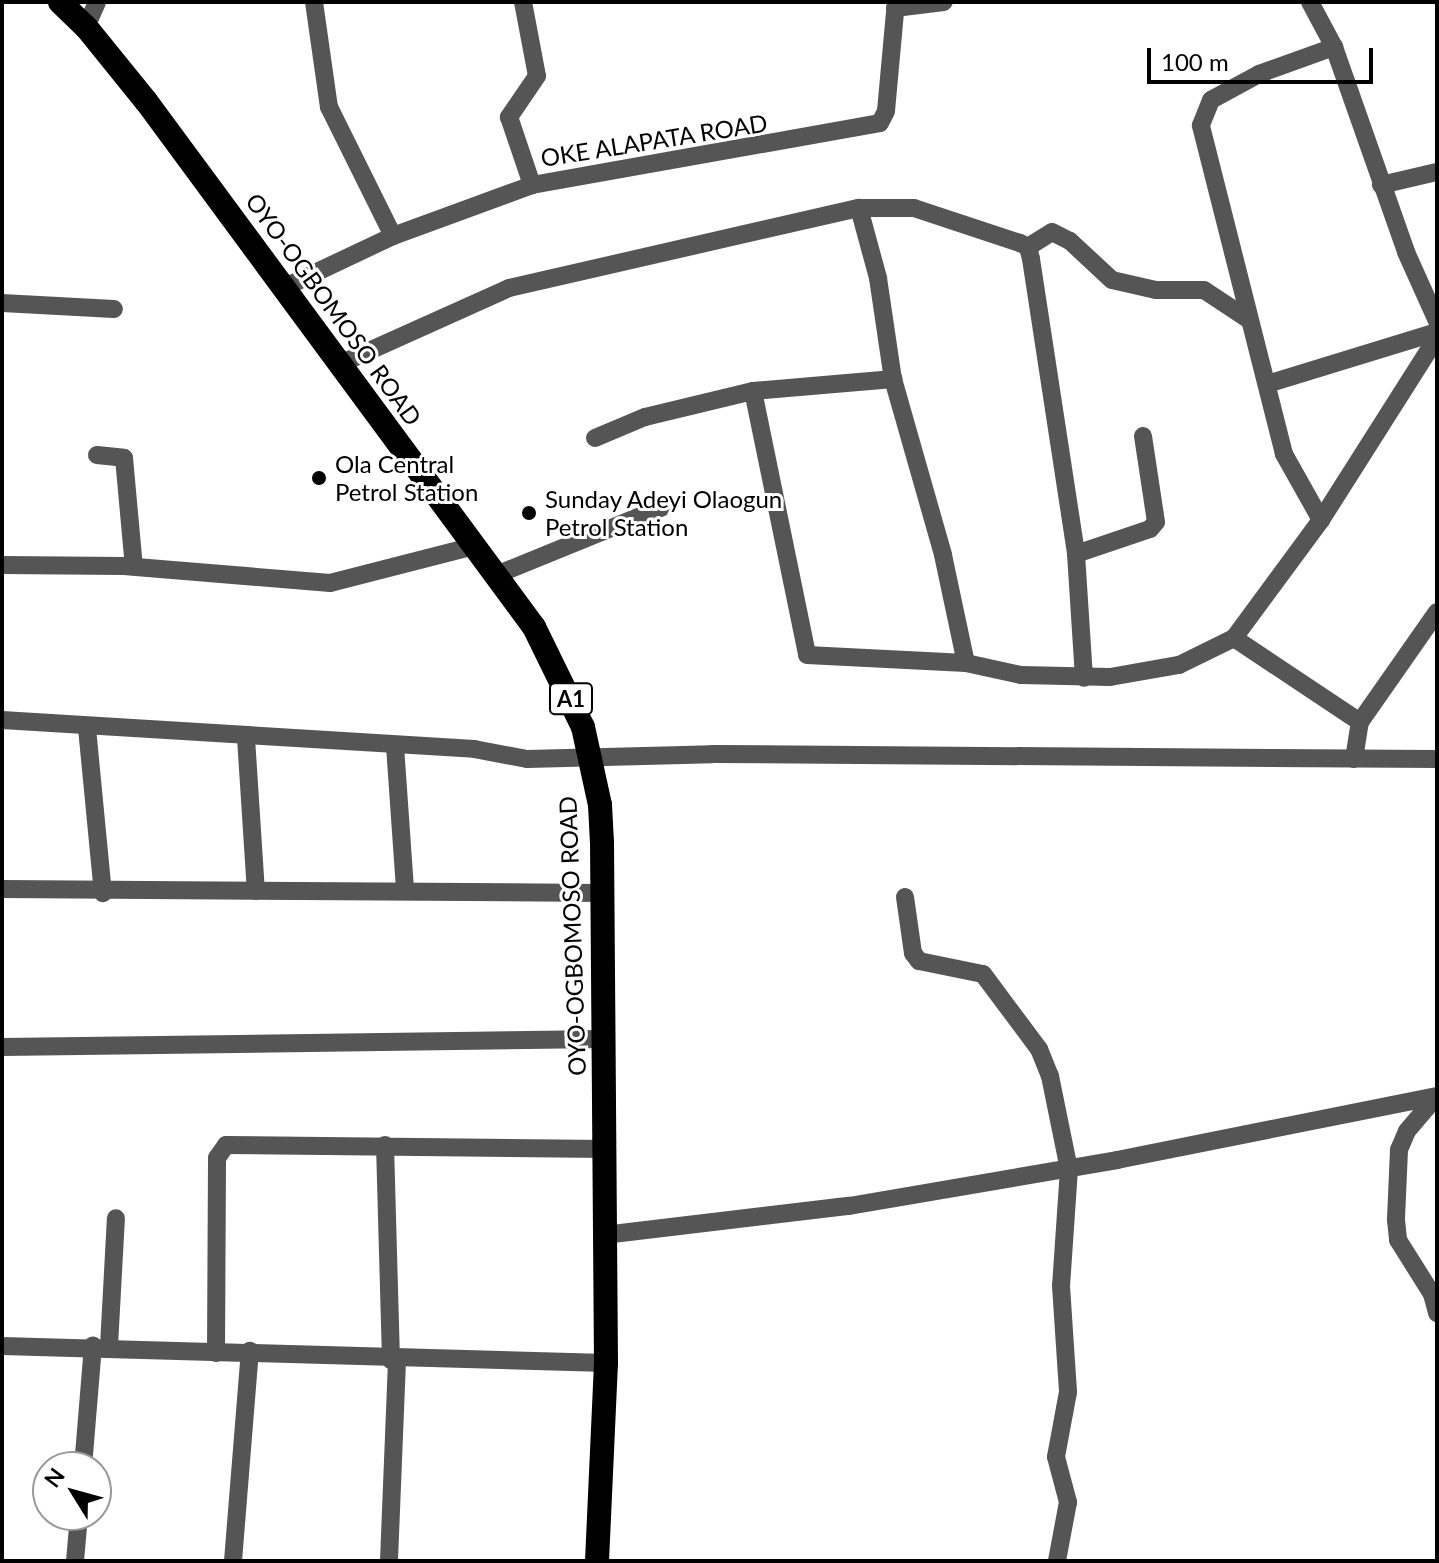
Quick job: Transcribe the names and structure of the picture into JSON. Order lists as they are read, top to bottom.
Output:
{
  "streets": {
    "highway": ["OYO-OGBOMOSO ROAD", "A1"],
    "street": ["OKE ALAPATA ROAD"]
  },
  "crossings": [
    ["OKE ALAPATA ROAD", "OYO-OGBOMOSO ROAD"]
  ],
  "places": ["Ola Central Petrol Station", "Sunday Adeyi Olaogun Petrol Station"],
  "scale_bar": "100 m",
  "north": "top left"
}
